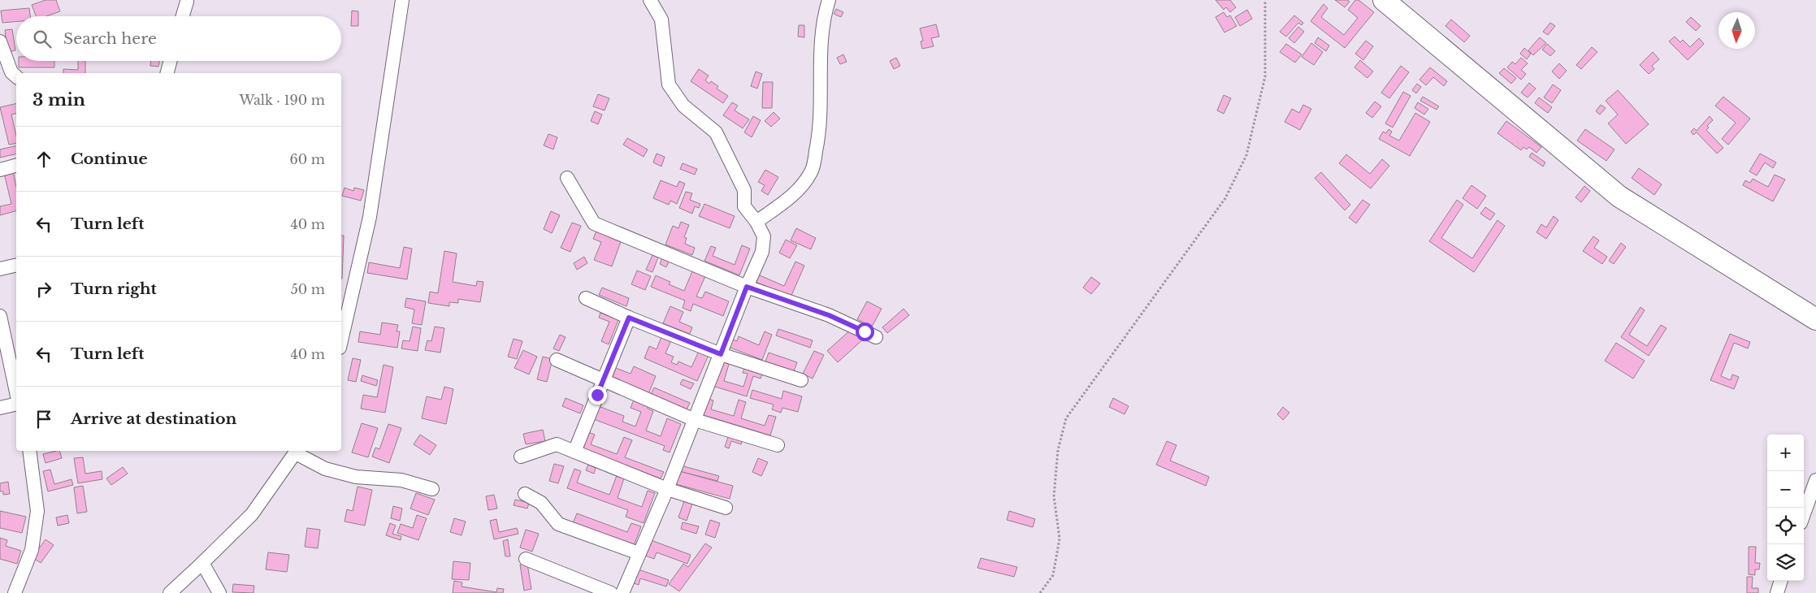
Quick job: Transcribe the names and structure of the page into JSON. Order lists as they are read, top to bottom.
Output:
{
  "north": "bottom",
  "page": {
    "search": "Search here",
    "heading": ["3 min", "Walk · 190 m"],
    "list": [
      ["Continue", "60 m"],
      ["Turn left", "40 m"],
      ["Turn right", "50 m"],
      ["Turn left", "40 m"],
      "Arrive at destination"
    ],
    "map_buttons": ["+", "−"]
  }
}
